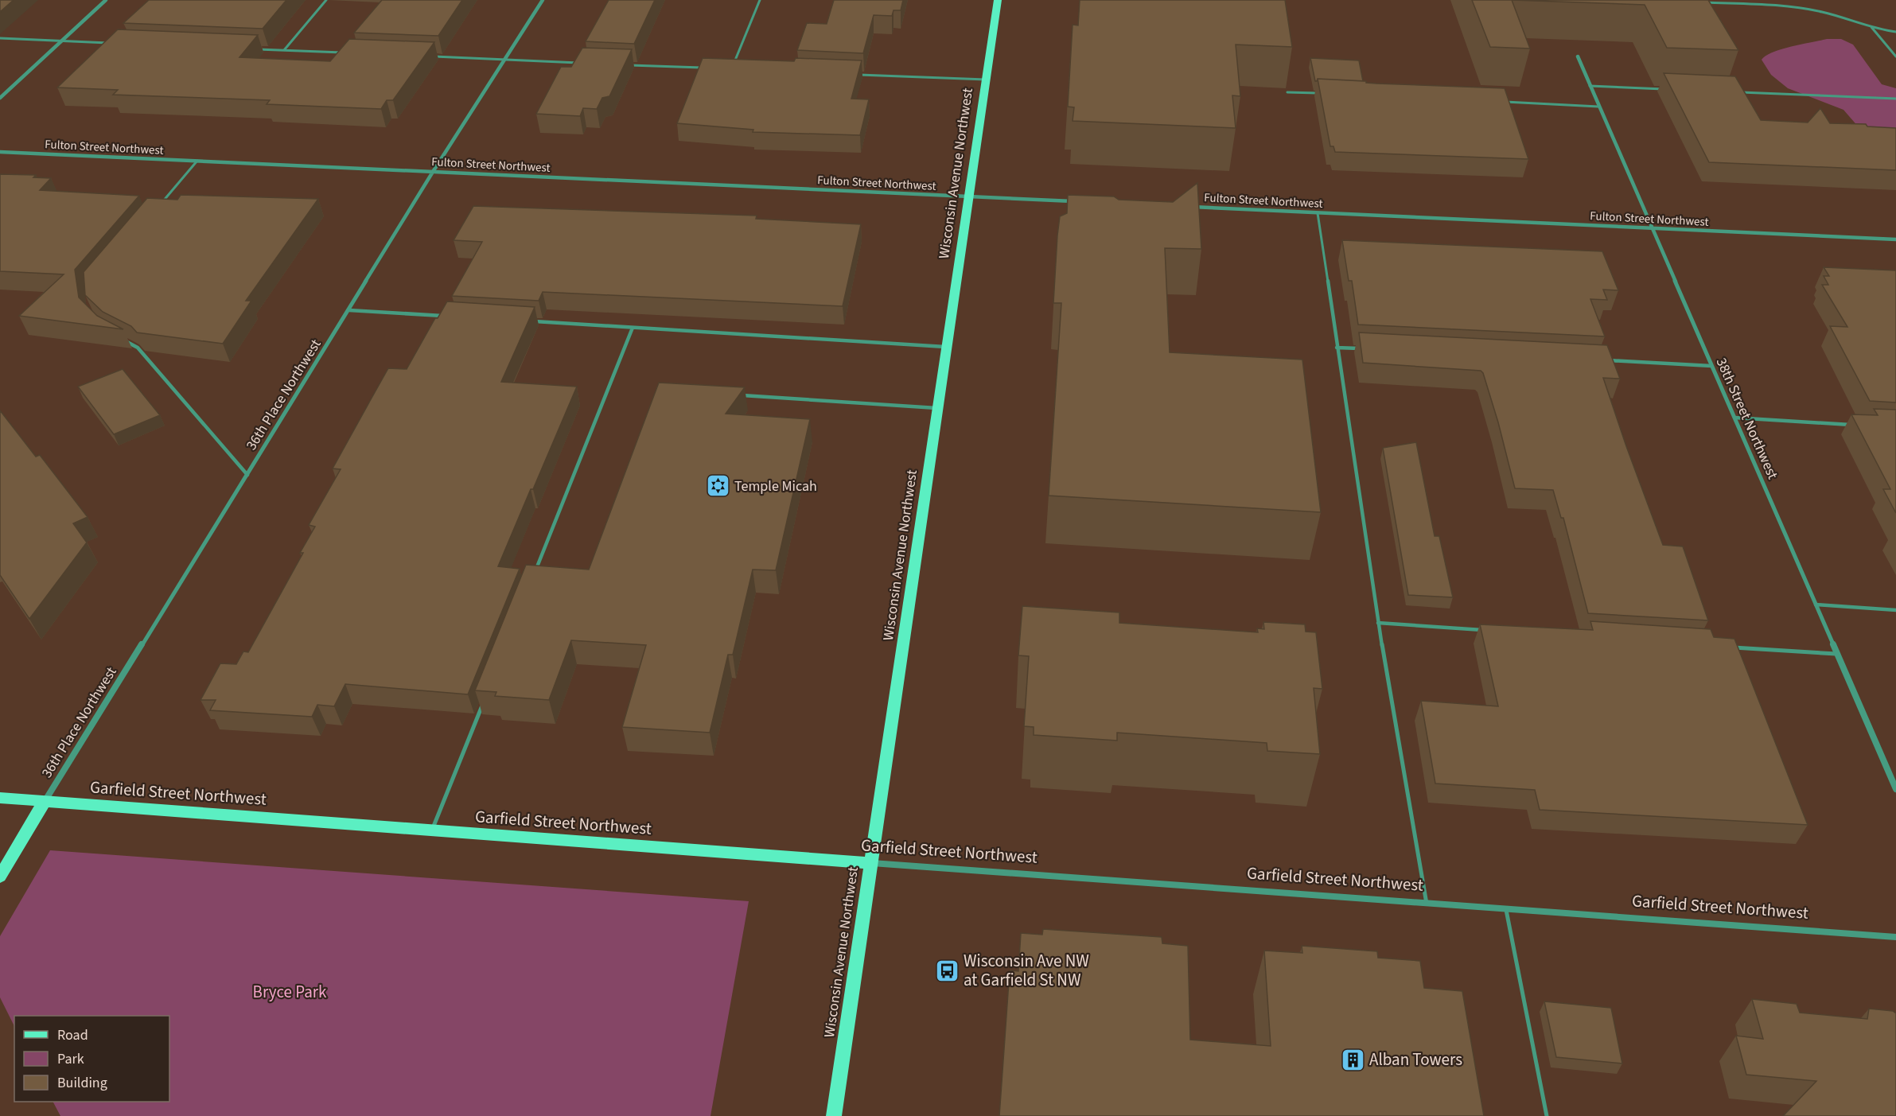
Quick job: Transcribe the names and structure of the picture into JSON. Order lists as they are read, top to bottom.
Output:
{
  "streets": {
    "main road": ["Wisconsin Avenue Northwest", "Garfield Street Northwest"],
    "street": ["Fulton Street Northwest", "36th Place Northwest", "38th Street Northwest"]
  },
  "crossings": [
    ["Fulton Street Northwest", "Wisconsin Avenue Northwest"],
    ["Fulton Street Northwest", "36th Place Northwest"],
    ["Fulton Street Northwest", "38th Street Northwest"],
    ["Wisconsin Avenue Northwest", "Garfield Street Northwest"],
    ["36th Place Northwest", "Garfield Street Northwest"]
  ],
  "parks": ["Bryce Park"],
  "places": {
    "synagogue": ["Temple Micah"],
    "bus stop": ["Wisconsin Ave NW at Garfield St NW"],
    "building": ["Alban Towers"]
  },
  "legend": ["Road", "Park", "Building"]
}
